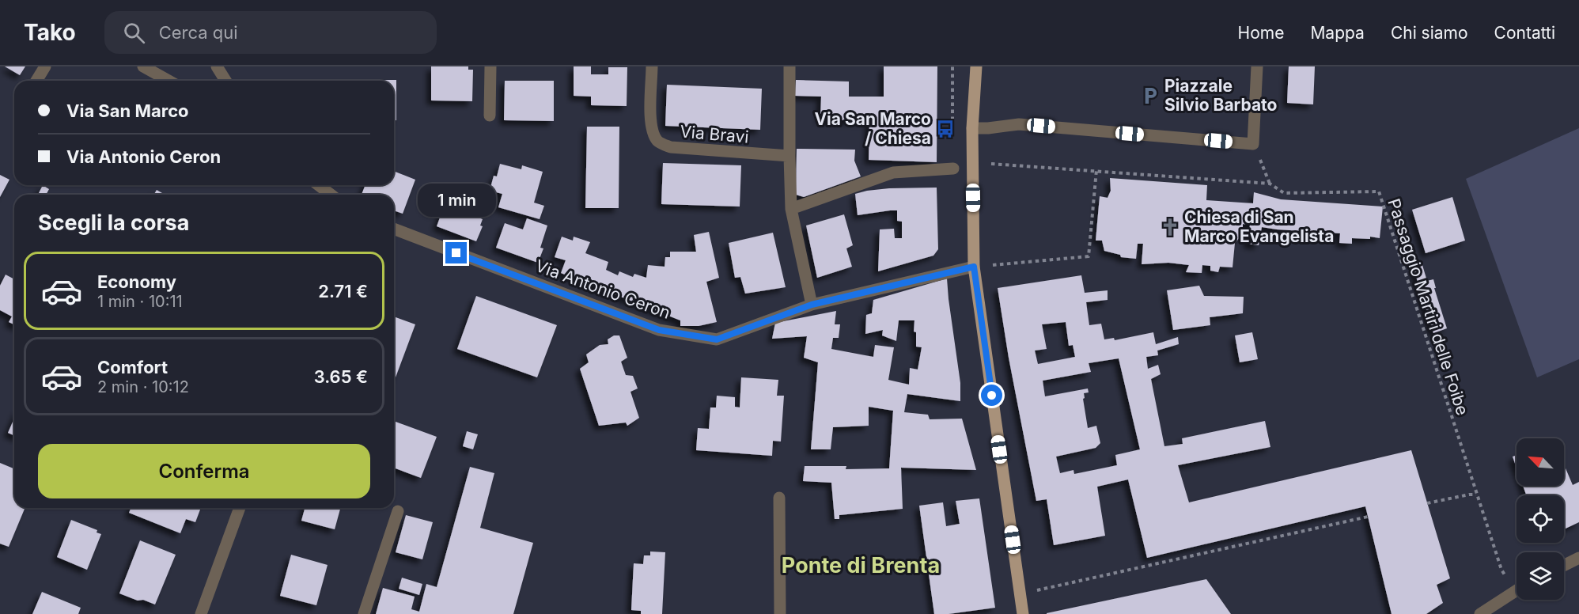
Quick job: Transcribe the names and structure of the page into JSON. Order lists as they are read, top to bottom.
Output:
{
  "streets": {
    "street": ["Via Bravi", "Via Antonio Ceron"],
    "path": ["Passaggio Martiri delle Foibe"]
  },
  "districts": ["Ponte di Brenta"],
  "places": {
    "parking": ["Piazzale Silvio Barbato"],
    "bus stop": ["Via San Marco / Chiesa"],
    "church": ["Chiesa di San Marco Evangelista"]
  },
  "north": "top left",
  "page": {
    "header": "Tako",
    "search": "Cerca qui",
    "nav": [
      "Home",
      "Mappa",
      "Chi siamo",
      "Contatti"
    ],
    "banner": ["Via San Marco", "Via Antonio Ceron"],
    "bubble": "1 min",
    "heading": "Scegli la corsa",
    "list": [
      {
        "name": "Economy",
        "note": "1 min · 10:11",
        "value": "2.71 €"
      },
      {
        "name": "Comfort",
        "note": "2 min · 10:12",
        "value": "3.65 €"
      }
    ],
    "buttons": "Conferma"
  }
}
